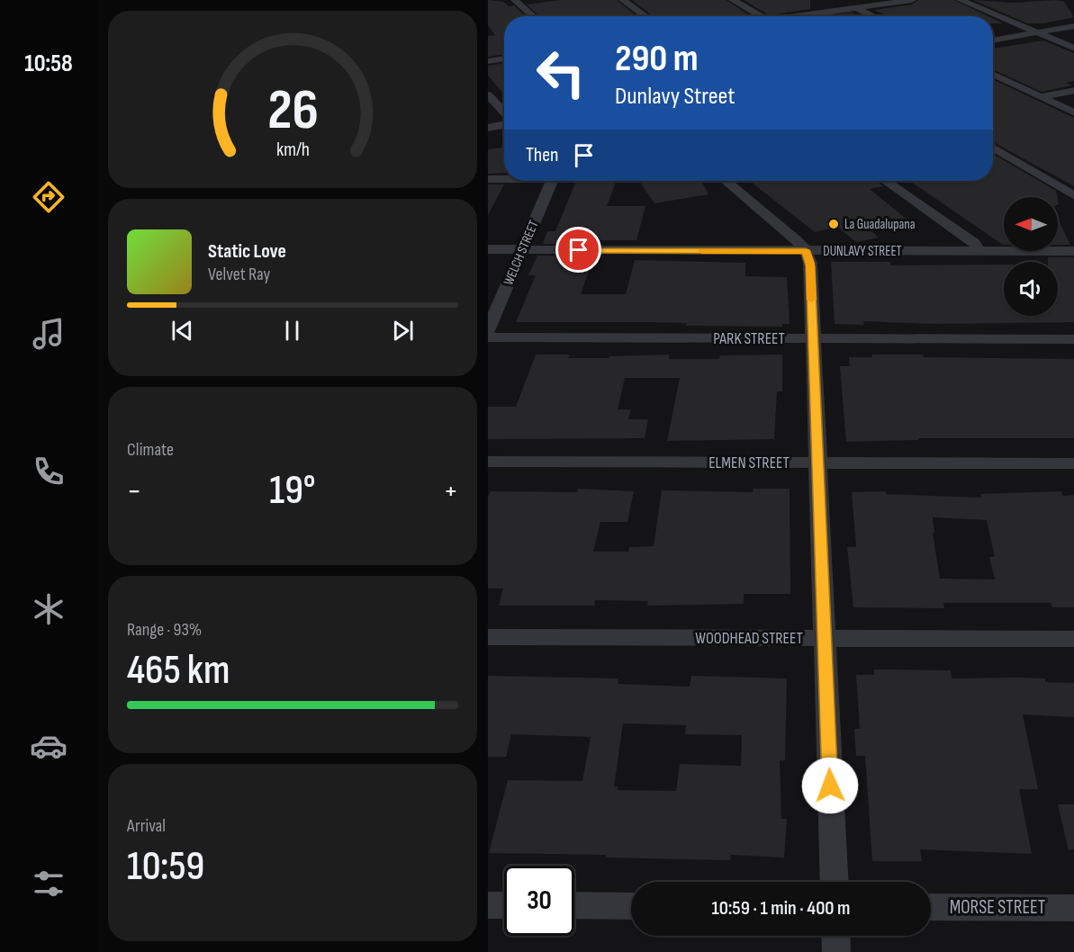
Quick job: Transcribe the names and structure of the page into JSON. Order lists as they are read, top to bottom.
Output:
{
  "streets": {
    "street": [
      "DUNLAVY STREET",
      "WELCH STREET",
      "PARK STREET",
      "ELMEN STREET",
      "WOODHEAD STREET",
      "MORSE STREET"
    ]
  },
  "crossings": [
    ["DUNLAVY STREET", "WELCH STREET"]
  ],
  "places": ["La Guadalupana"],
  "north": "left",
  "page": {
    "tabs": "10:58",
    "turn": ["290 m", "Dunlavy Street"],
    "then": "Then",
    "song": ["Static Love", "Velvet Ray"],
    "tile": [
      "Climate",
      ["Range · 93%", "465 km"],
      ["Arrival", "10:59"]
    ],
    "heat": ["−", "19°", "+"],
    "limit": "30",
    "trip": "10:59 · 1 min · 400 m",
    "gauge": ["26", "km/h"]
  }
}
